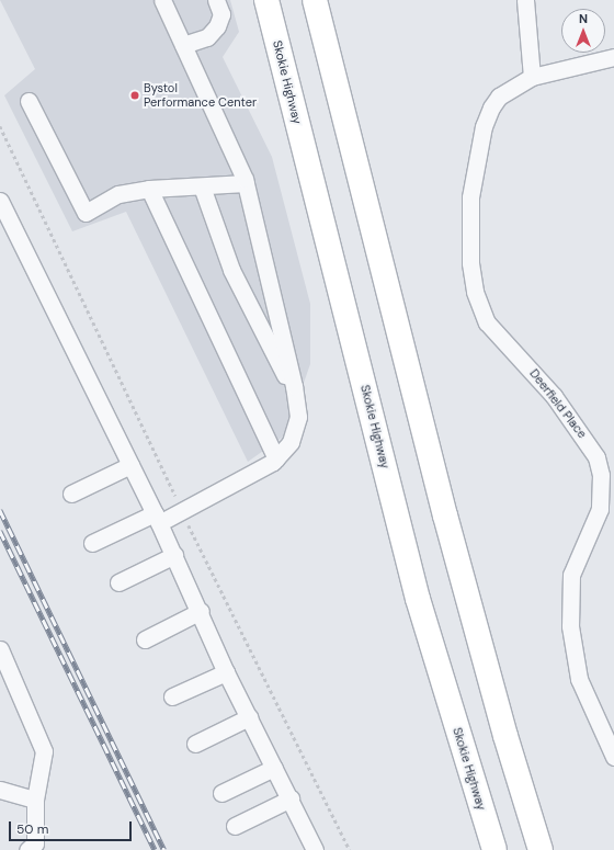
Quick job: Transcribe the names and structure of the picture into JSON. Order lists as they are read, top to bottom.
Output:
{
  "streets": {
    "highway": ["Skokie Highway"],
    "street": ["Deerfield Place"]
  },
  "places": ["Bystol Performance Center"],
  "scale_bar": "50 m",
  "north": "top"
}
